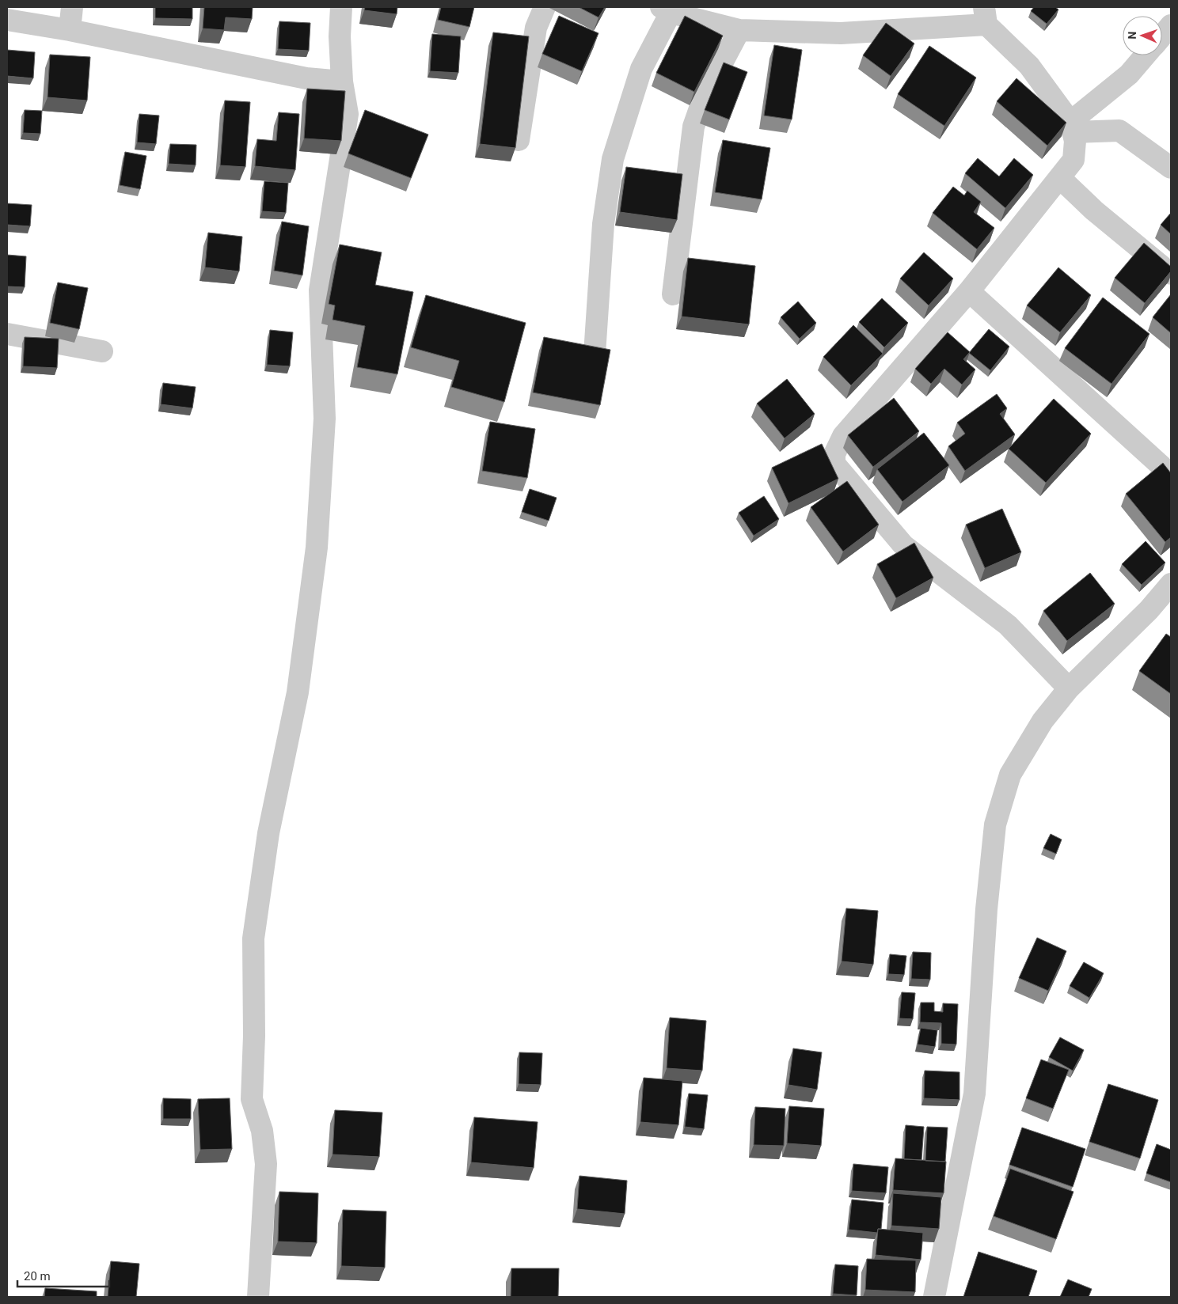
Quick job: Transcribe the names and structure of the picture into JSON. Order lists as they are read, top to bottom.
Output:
{
  "scale_bar": "20 m",
  "north": "left"
}
